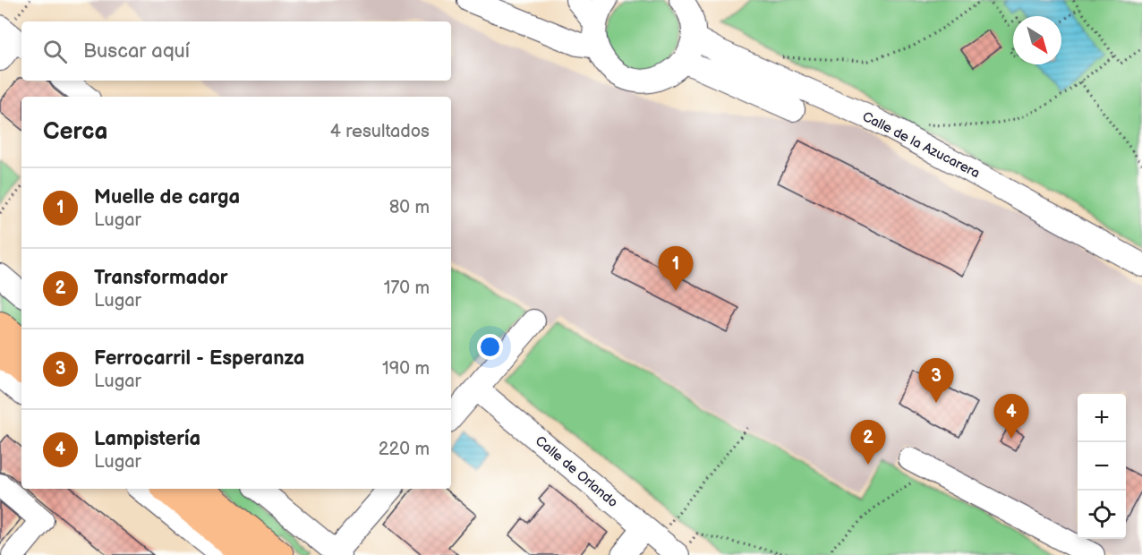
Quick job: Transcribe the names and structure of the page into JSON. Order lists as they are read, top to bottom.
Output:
{
  "streets": {
    "street": ["Calle de la Azucarera", "Calle de Orlando"]
  },
  "north": "bottom right",
  "page": {
    "search": "Buscar aquí",
    "heading": ["Cerca", "4 resultados"],
    "list": [
      {
        "mark": "1",
        "name": "Muelle de carga",
        "note": "Lugar",
        "value": "80 m"
      },
      {
        "mark": "2",
        "name": "Transformador",
        "note": "Lugar",
        "value": "170 m"
      },
      {
        "mark": "3",
        "name": "Ferrocarril - Esperanza",
        "note": "Lugar",
        "value": "190 m"
      },
      {
        "mark": "4",
        "name": "Lampistería",
        "note": "Lugar",
        "value": "220 m"
      }
    ],
    "pins": [
      "1",
      "3",
      "4",
      "2"
    ],
    "map_buttons": ["+", "−"]
  }
}
